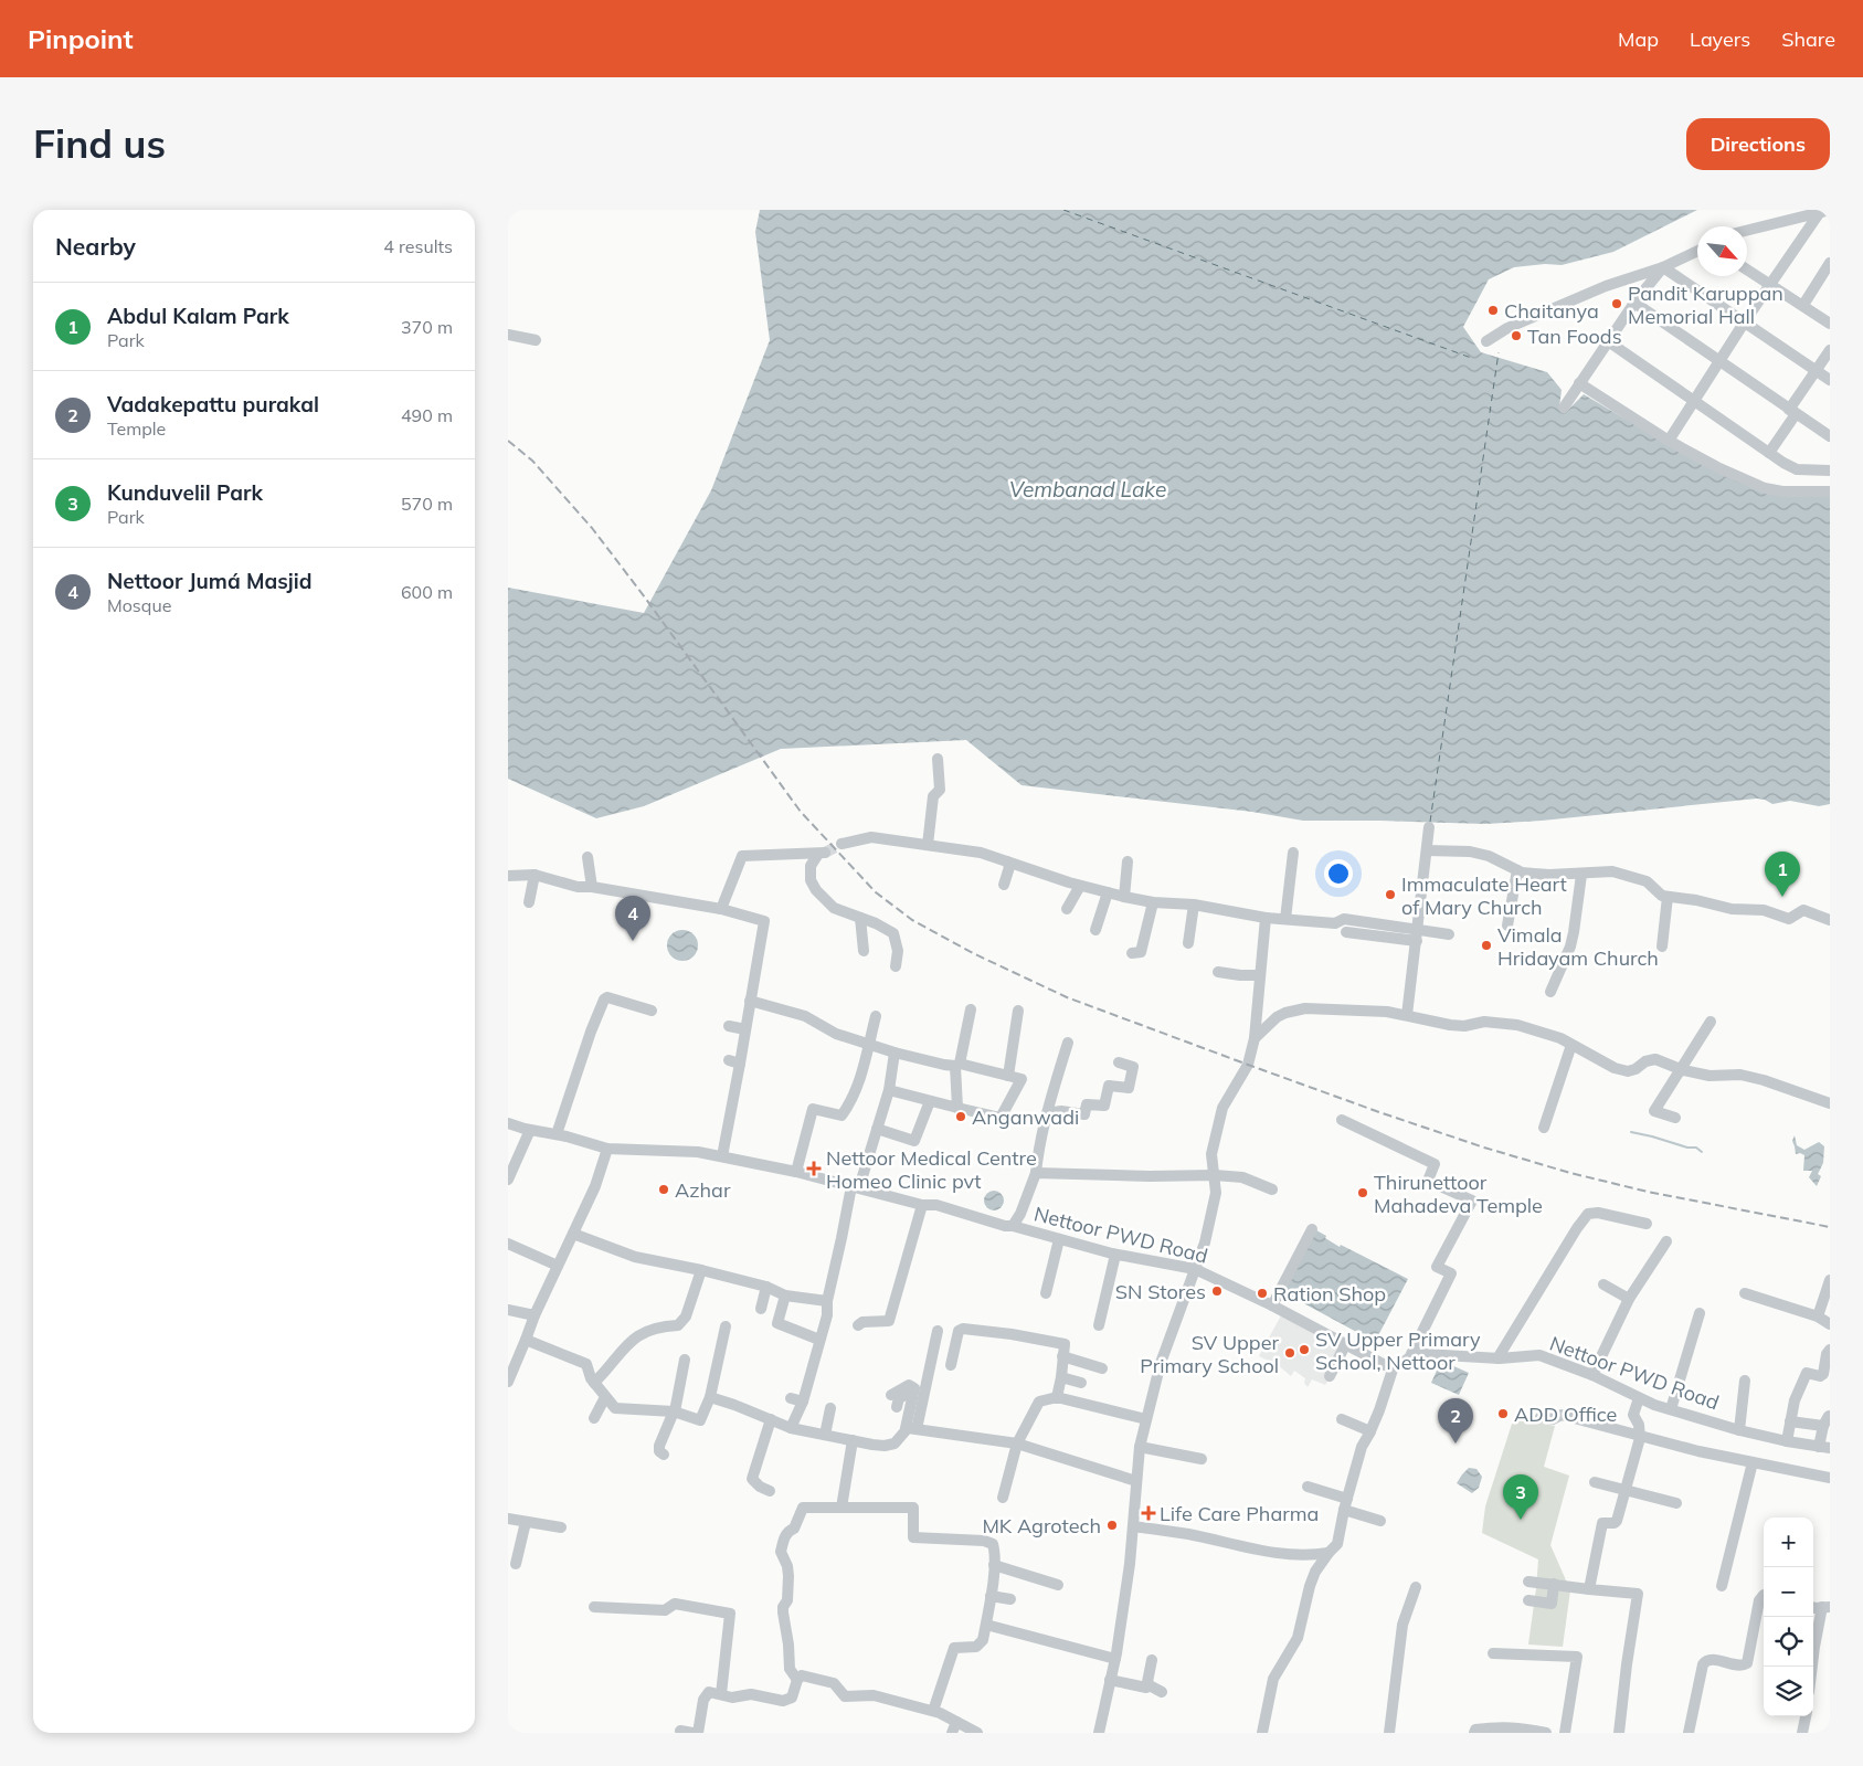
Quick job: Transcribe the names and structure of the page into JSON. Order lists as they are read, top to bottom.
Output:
{
  "streets": {
    "street": ["Nettoor PWD Road"]
  },
  "water": ["Vembanad Lake"],
  "places": {
    "other": [
      "Pandit Karuppan Memorial Hall",
      "Chaitanya",
      "Tan Foods",
      "Immaculate Heart of Mary Church",
      "Vimala Hridayam Church",
      "Anganwadi",
      "Azhar",
      "Thirunettoor Mahadeva Temple",
      "SN Stores",
      "Ration Shop",
      "SV Upper Primary School, Nettoor",
      "SV Upper Primary School",
      "ADD Office",
      "MK Agrotech"
    ],
    "health": ["Nettoor Medical Centre Homeo Clinic pvt", "Life Care Pharma"]
  },
  "north": "bottom right",
  "page": {
    "header": "Pinpoint",
    "nav": ["Map", "Layers", "Share"],
    "buttons": "Directions",
    "title": "Find us",
    "heading": ["Nearby", "4 results"],
    "list": [
      {
        "mark": "1",
        "name": "Abdul Kalam Park",
        "note": "Park",
        "value": "370 m"
      },
      {
        "mark": "2",
        "name": "Vadakepattu purakal",
        "note": "Temple",
        "value": "490 m"
      },
      {
        "mark": "3",
        "name": "Kunduvelil Park",
        "note": "Park",
        "value": "570 m"
      },
      {
        "mark": "4",
        "name": "Nettoor Jumá Masjid",
        "note": "Mosque",
        "value": "600 m"
      }
    ],
    "pins": [
      "1",
      "4",
      "2",
      "3"
    ],
    "map_buttons": ["+", "−"]
  }
}
